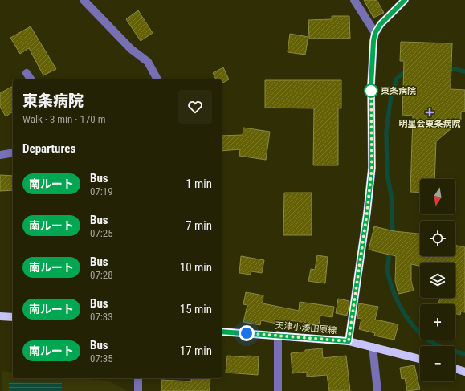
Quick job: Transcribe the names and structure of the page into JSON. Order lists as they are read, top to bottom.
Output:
{
  "streets": {
    "main road": ["天津小湊田原線"]
  },
  "places": {
    "other": ["東条病院"],
    "health": ["明星会東条病院"]
  },
  "lines": ["bus line 南ルート"],
  "north": "bottom",
  "page": {
    "heading": [
      ["東条病院", "Walk · 3 min · 170 m"],
      "Departures"
    ],
    "list": [
      {
        "mark": "南ルート",
        "name": "Bus",
        "note": "07:19",
        "value": "1 min"
      },
      {
        "mark": "南ルート",
        "name": "Bus",
        "note": "07:25",
        "value": "7 min"
      },
      {
        "mark": "南ルート",
        "name": "Bus",
        "note": "07:28",
        "value": "10 min"
      },
      {
        "mark": "南ルート",
        "name": "Bus",
        "note": "07:33",
        "value": "15 min"
      },
      {
        "mark": "南ルート",
        "name": "Bus",
        "note": "07:35",
        "value": "17 min"
      }
    ],
    "map_buttons": ["+", "−"]
  }
}
